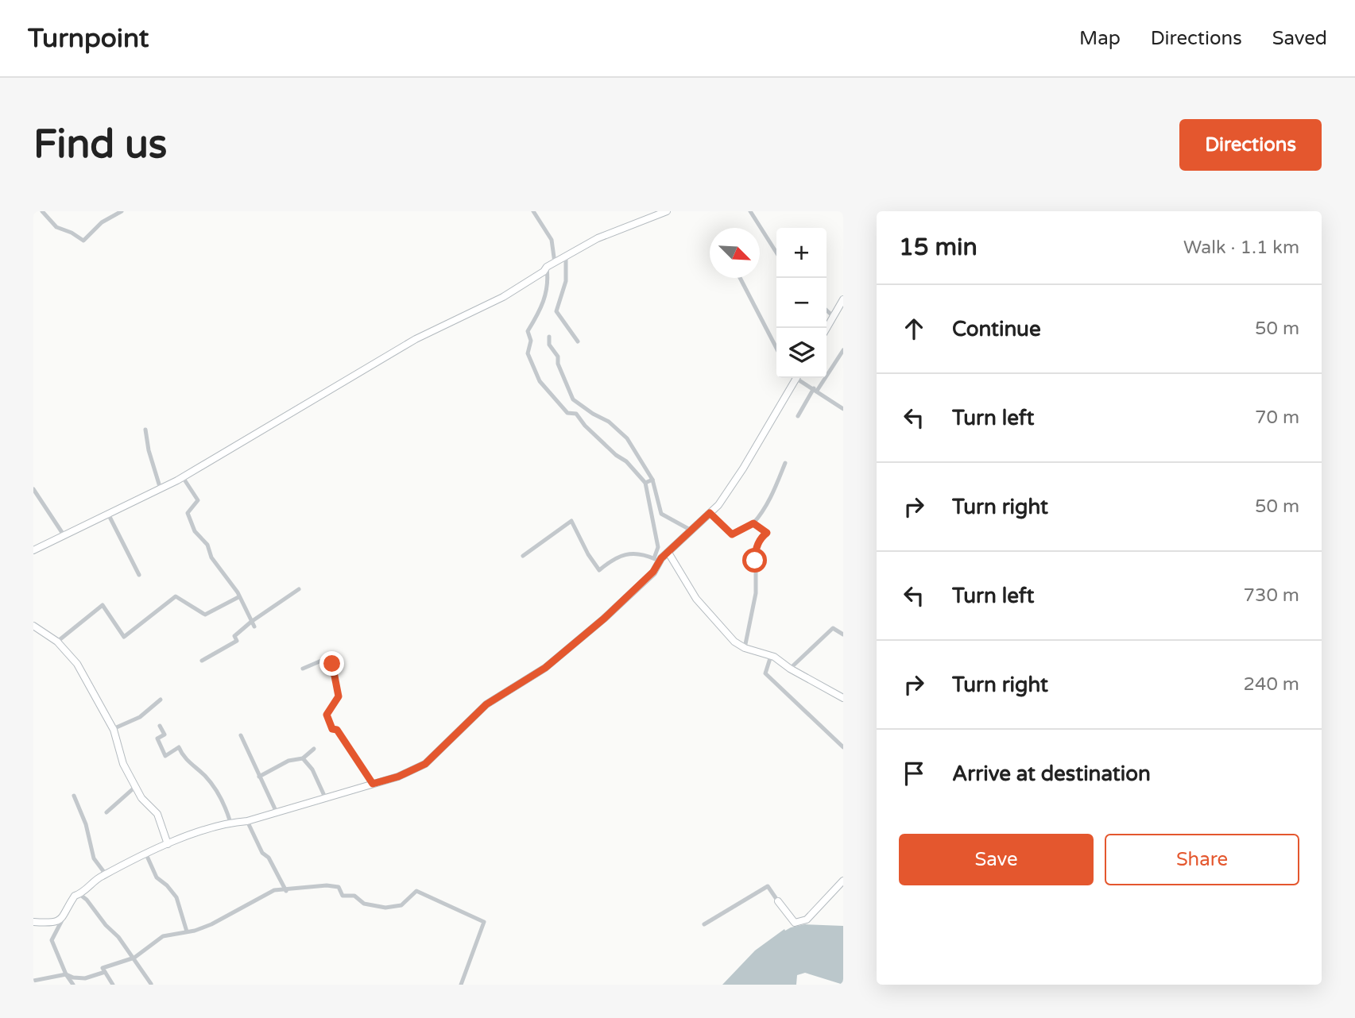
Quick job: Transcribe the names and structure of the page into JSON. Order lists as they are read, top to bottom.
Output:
{
  "north": "bottom right",
  "page": {
    "header": "Turnpoint",
    "nav": ["Map", "Directions", "Saved"],
    "buttons": [
      "Directions",
      ["Save", "Share"]
    ],
    "title": "Find us",
    "heading": ["15 min", "Walk · 1.1 km"],
    "map_buttons": ["+", "−"],
    "list": [
      ["Continue", "50 m"],
      ["Turn left", "70 m"],
      ["Turn right", "50 m"],
      ["Turn left", "730 m"],
      ["Turn right", "240 m"],
      "Arrive at destination"
    ]
  }
}
